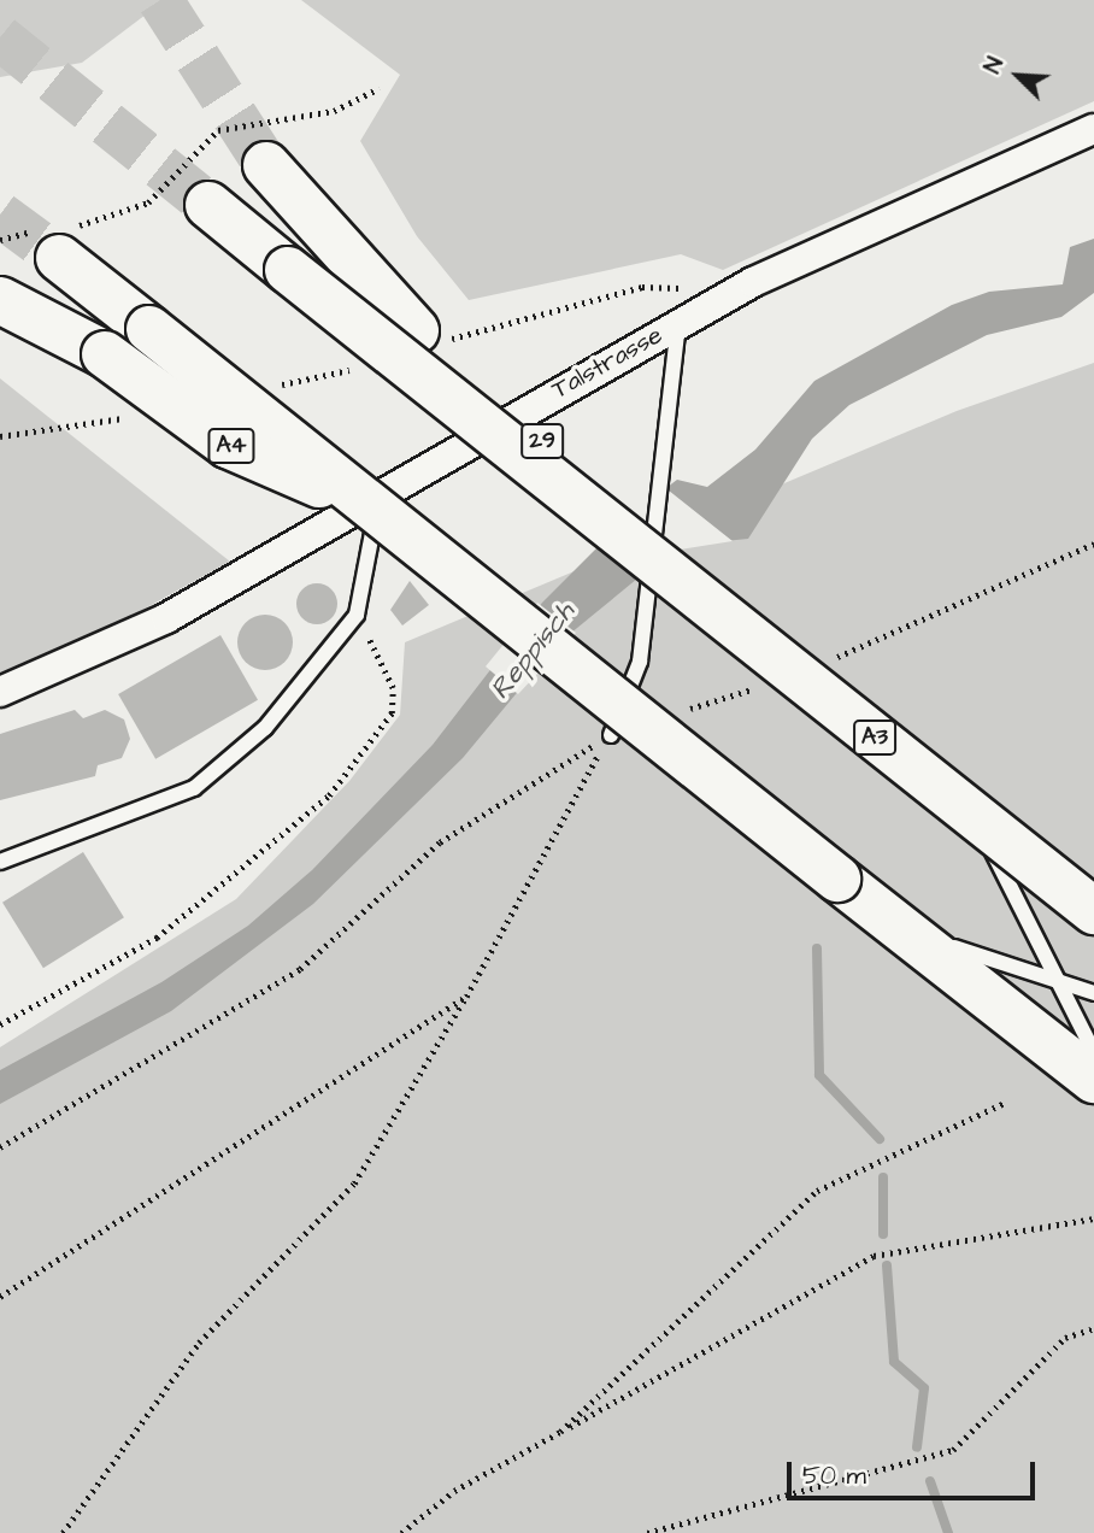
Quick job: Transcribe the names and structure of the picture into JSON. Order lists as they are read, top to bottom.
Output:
{
  "streets": {
    "highway": ["29", "A4", "A3"],
    "street": ["Talstrasse"]
  },
  "crossings": [
    ["Talstrasse", "A4"],
    ["29", "A3"]
  ],
  "water": ["Reppisch"],
  "scale_bar": "50 m",
  "north": "top left"
}
